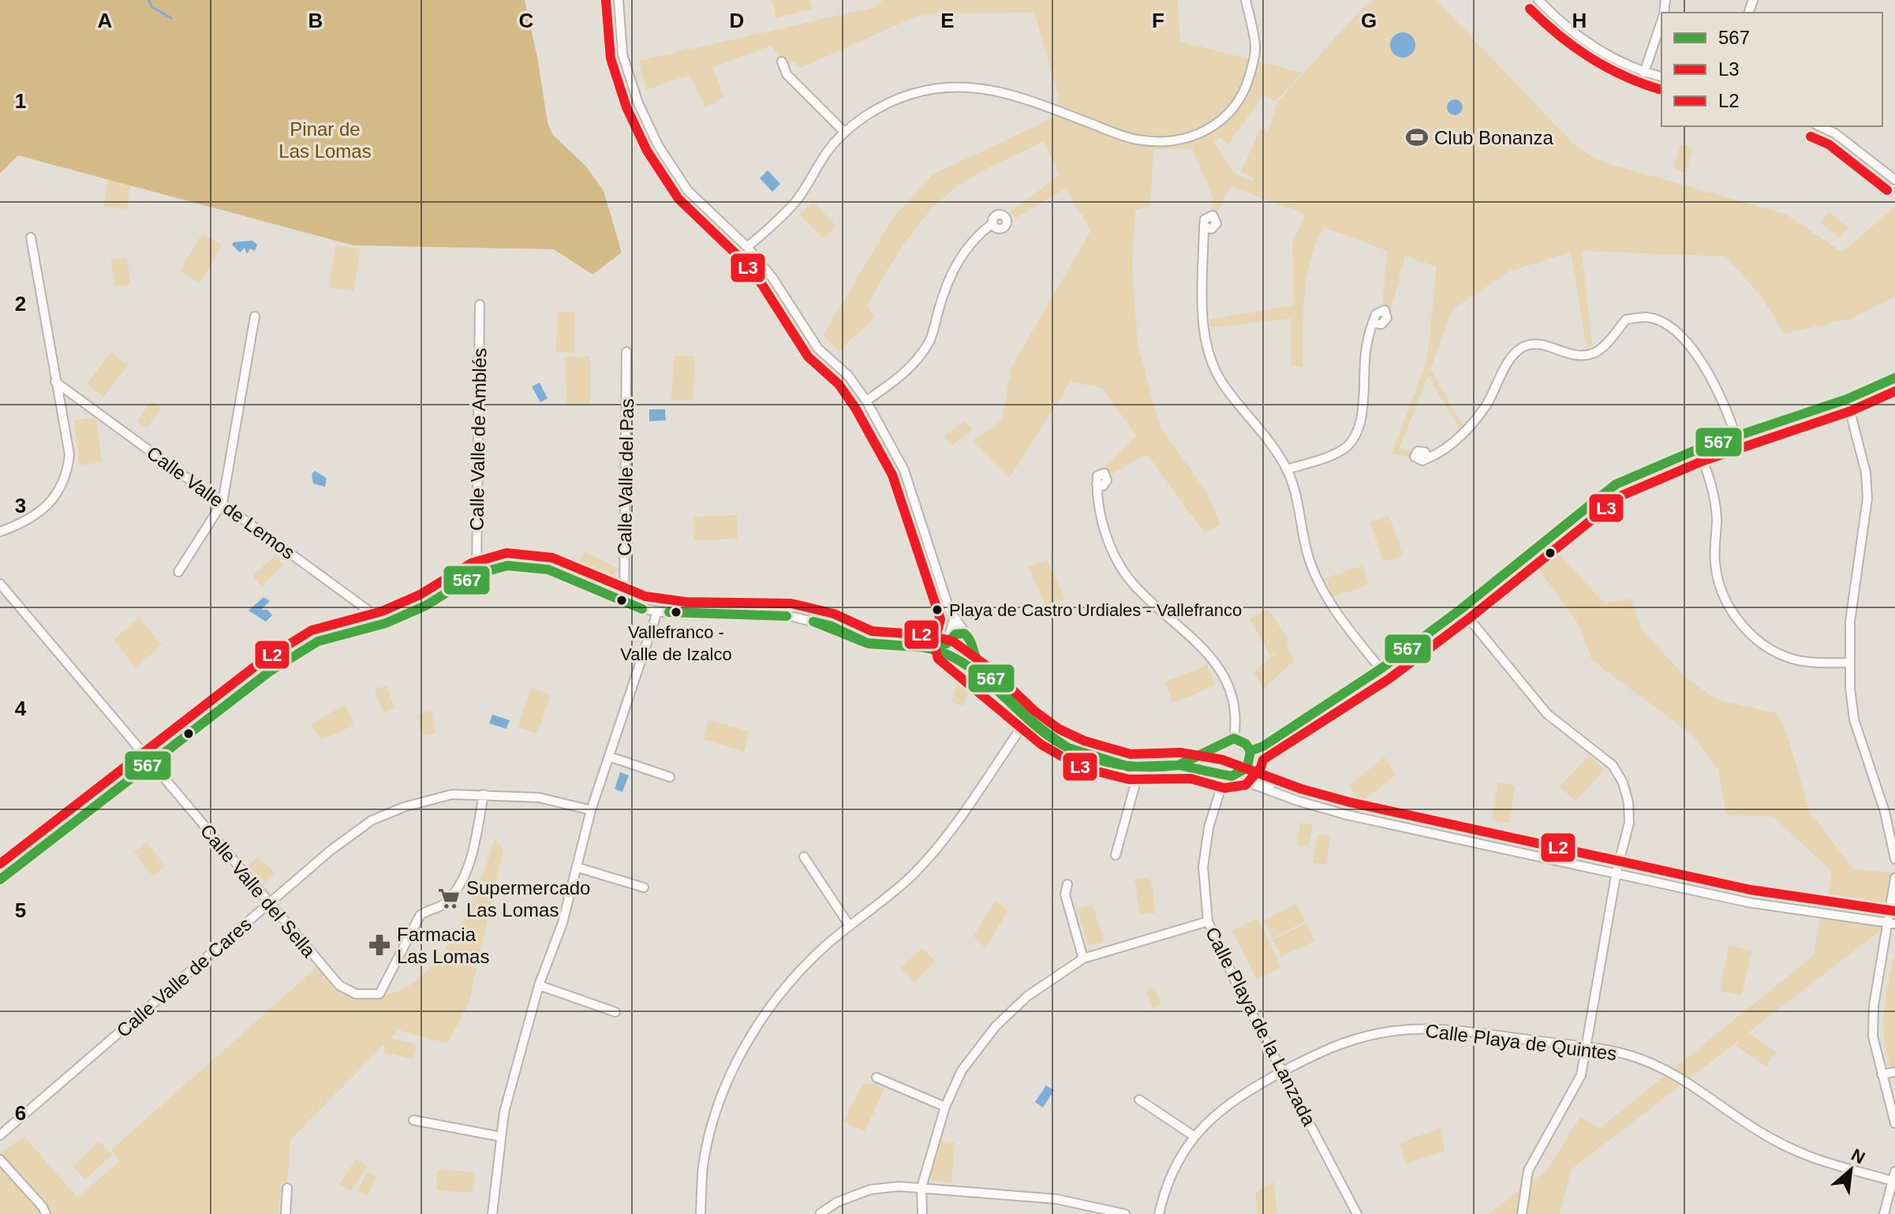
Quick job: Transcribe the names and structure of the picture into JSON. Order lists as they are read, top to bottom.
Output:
{
  "streets": {
    "street": [
      "Calle Valle de Amblés",
      "Calle Valle del Pas",
      "Calle Valle de Lemos",
      "Calle Valle del Sella",
      "Calle Valle de Cares",
      "Calle Playa de la Lanzada",
      "Calle Playa de Quintes"
    ]
  },
  "crossings": [
    ["Calle Valle del Sella", "Calle Valle de Cares"],
    ["Calle Playa de la Lanzada", "Calle Playa de Quintes"]
  ],
  "parks": ["Pinar de Las Lomas"],
  "places": {
    "sports": ["Club Bonanza"],
    "other": ["Playa de Castro Urdiales - Vallefranco", "Vallefranco - Valle de Izalco"],
    "supermarket": ["Supermercado Las Lomas"],
    "pharmacy": ["Farmacia Las Lomas"]
  },
  "lines": ["transit line L3", "transit line 567", "transit line L2"],
  "legend": ["567", "L3", "L2"],
  "north": "top right",
  "grid": {
    "columns": [
      "A",
      "B",
      "C",
      "D",
      "E",
      "F",
      "G",
      "H"
    ],
    "rows": [
      "1",
      "2",
      "3",
      "4",
      "5",
      "6"
    ]
  }
}
